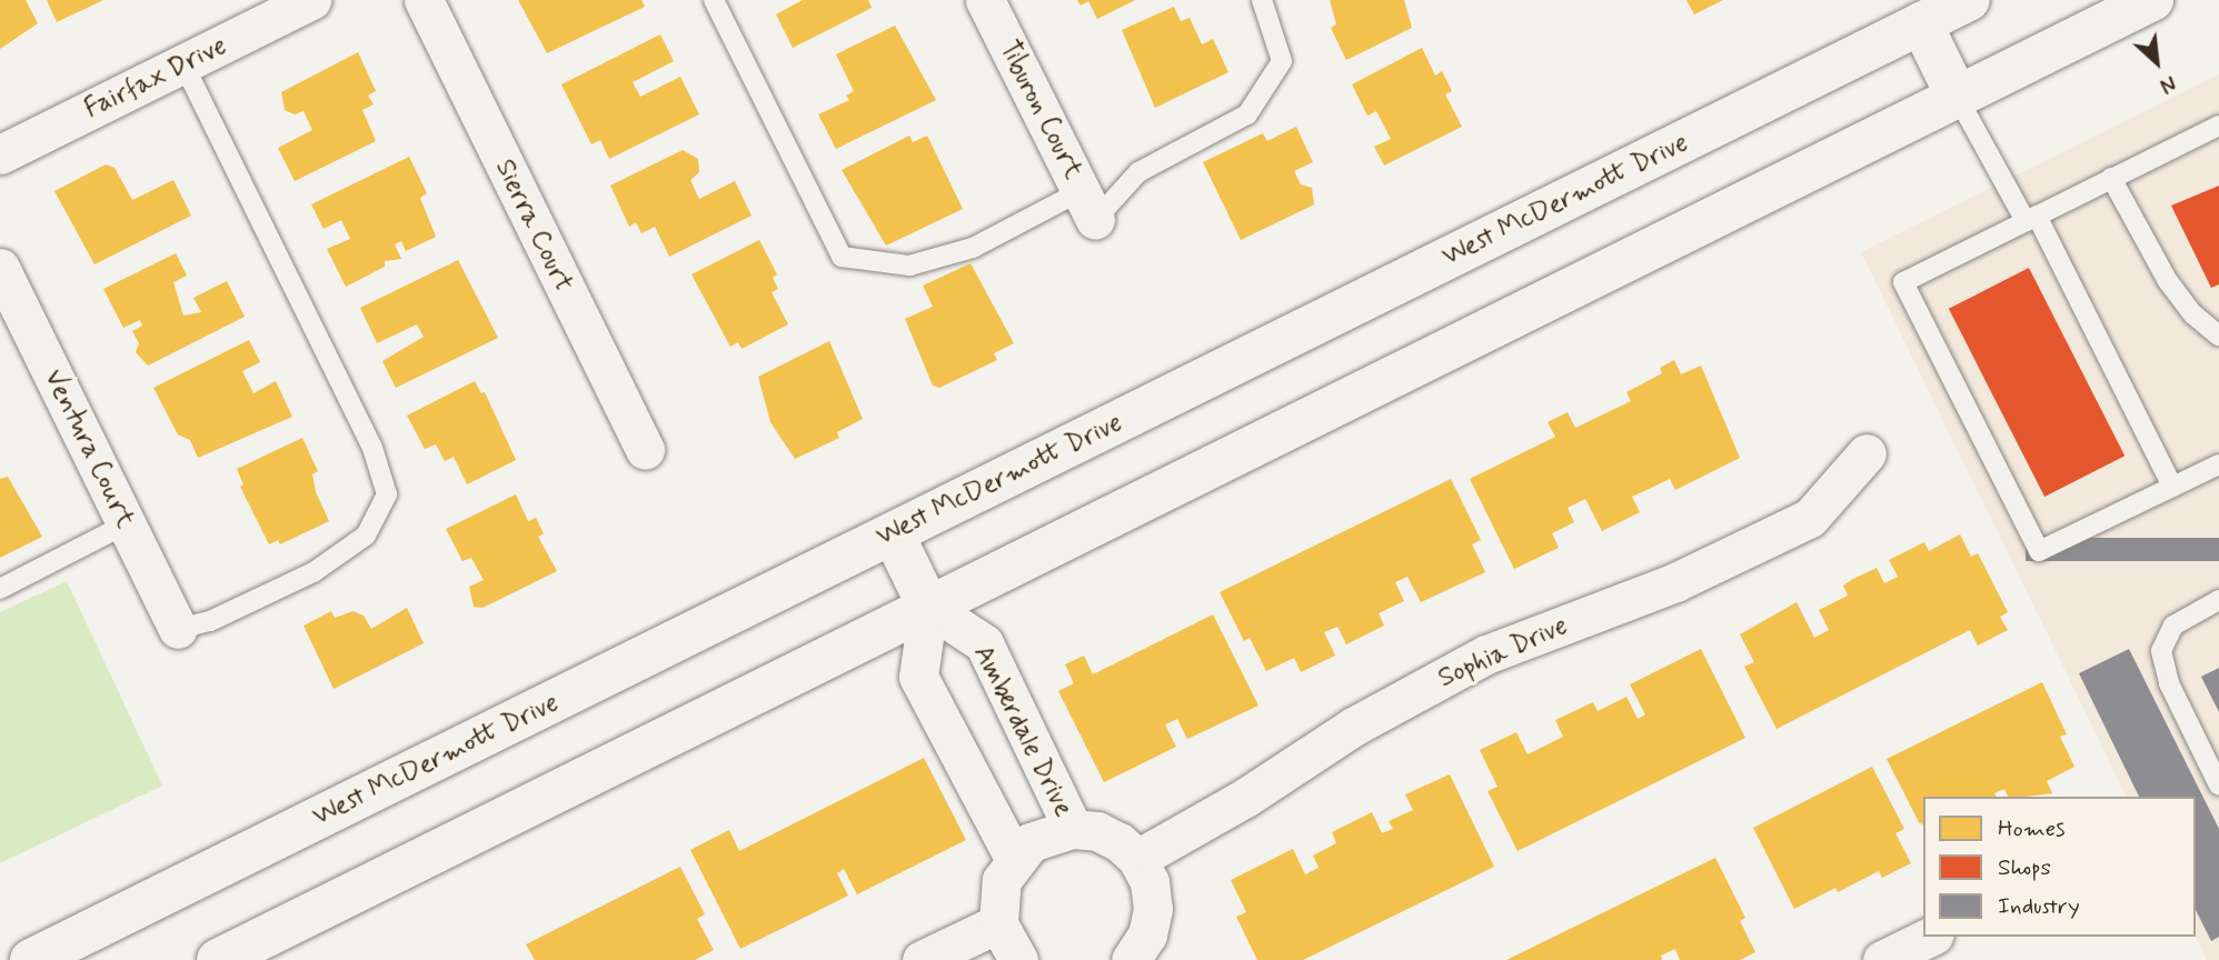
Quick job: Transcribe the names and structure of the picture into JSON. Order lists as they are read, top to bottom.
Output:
{
  "streets": {
    "main road": ["West McDermott Drive"],
    "street": [
      "Fairfax Drive",
      "Tiburon Court",
      "Sierra Court",
      "Ventura Court",
      "Sophia Drive",
      "Amberdale Drive"
    ]
  },
  "legend": ["Homes", "Shops", "Industry"],
  "north": "bottom right"
}
